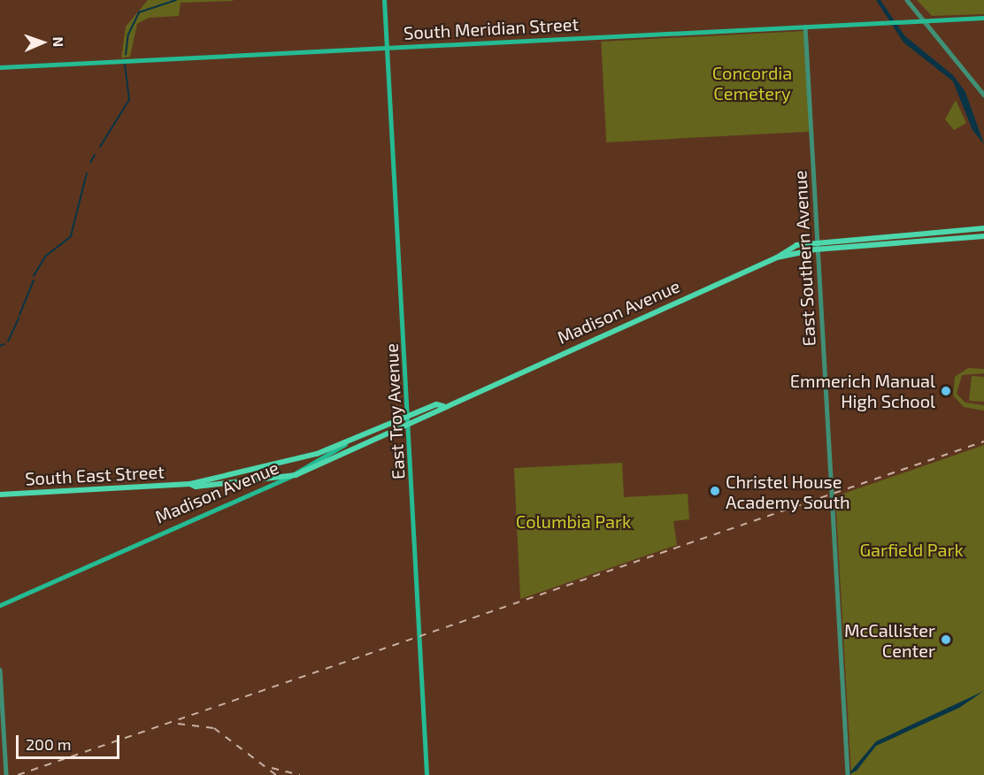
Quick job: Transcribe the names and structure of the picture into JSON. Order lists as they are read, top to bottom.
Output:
{
  "streets": {
    "main road": [
      "South Meridian Street",
      "Madison Avenue",
      "East Troy Avenue",
      "South East Street"
    ],
    "street": ["East Southern Avenue"]
  },
  "crossings": [
    ["South Meridian Street", "East Southern Avenue"],
    ["South Meridian Street", "East Troy Avenue"],
    ["East Southern Avenue", "Madison Avenue"],
    ["Madison Avenue", "East Troy Avenue"],
    ["Madison Avenue", "South East Street"]
  ],
  "parks": ["Concordia Cemetery", "Columbia Park", "Garfield Park"],
  "places": ["Emmerich Manual High School", "Christel House Academy South", "McCallister Center"],
  "scale_bar": "200 m",
  "north": "right"
}
